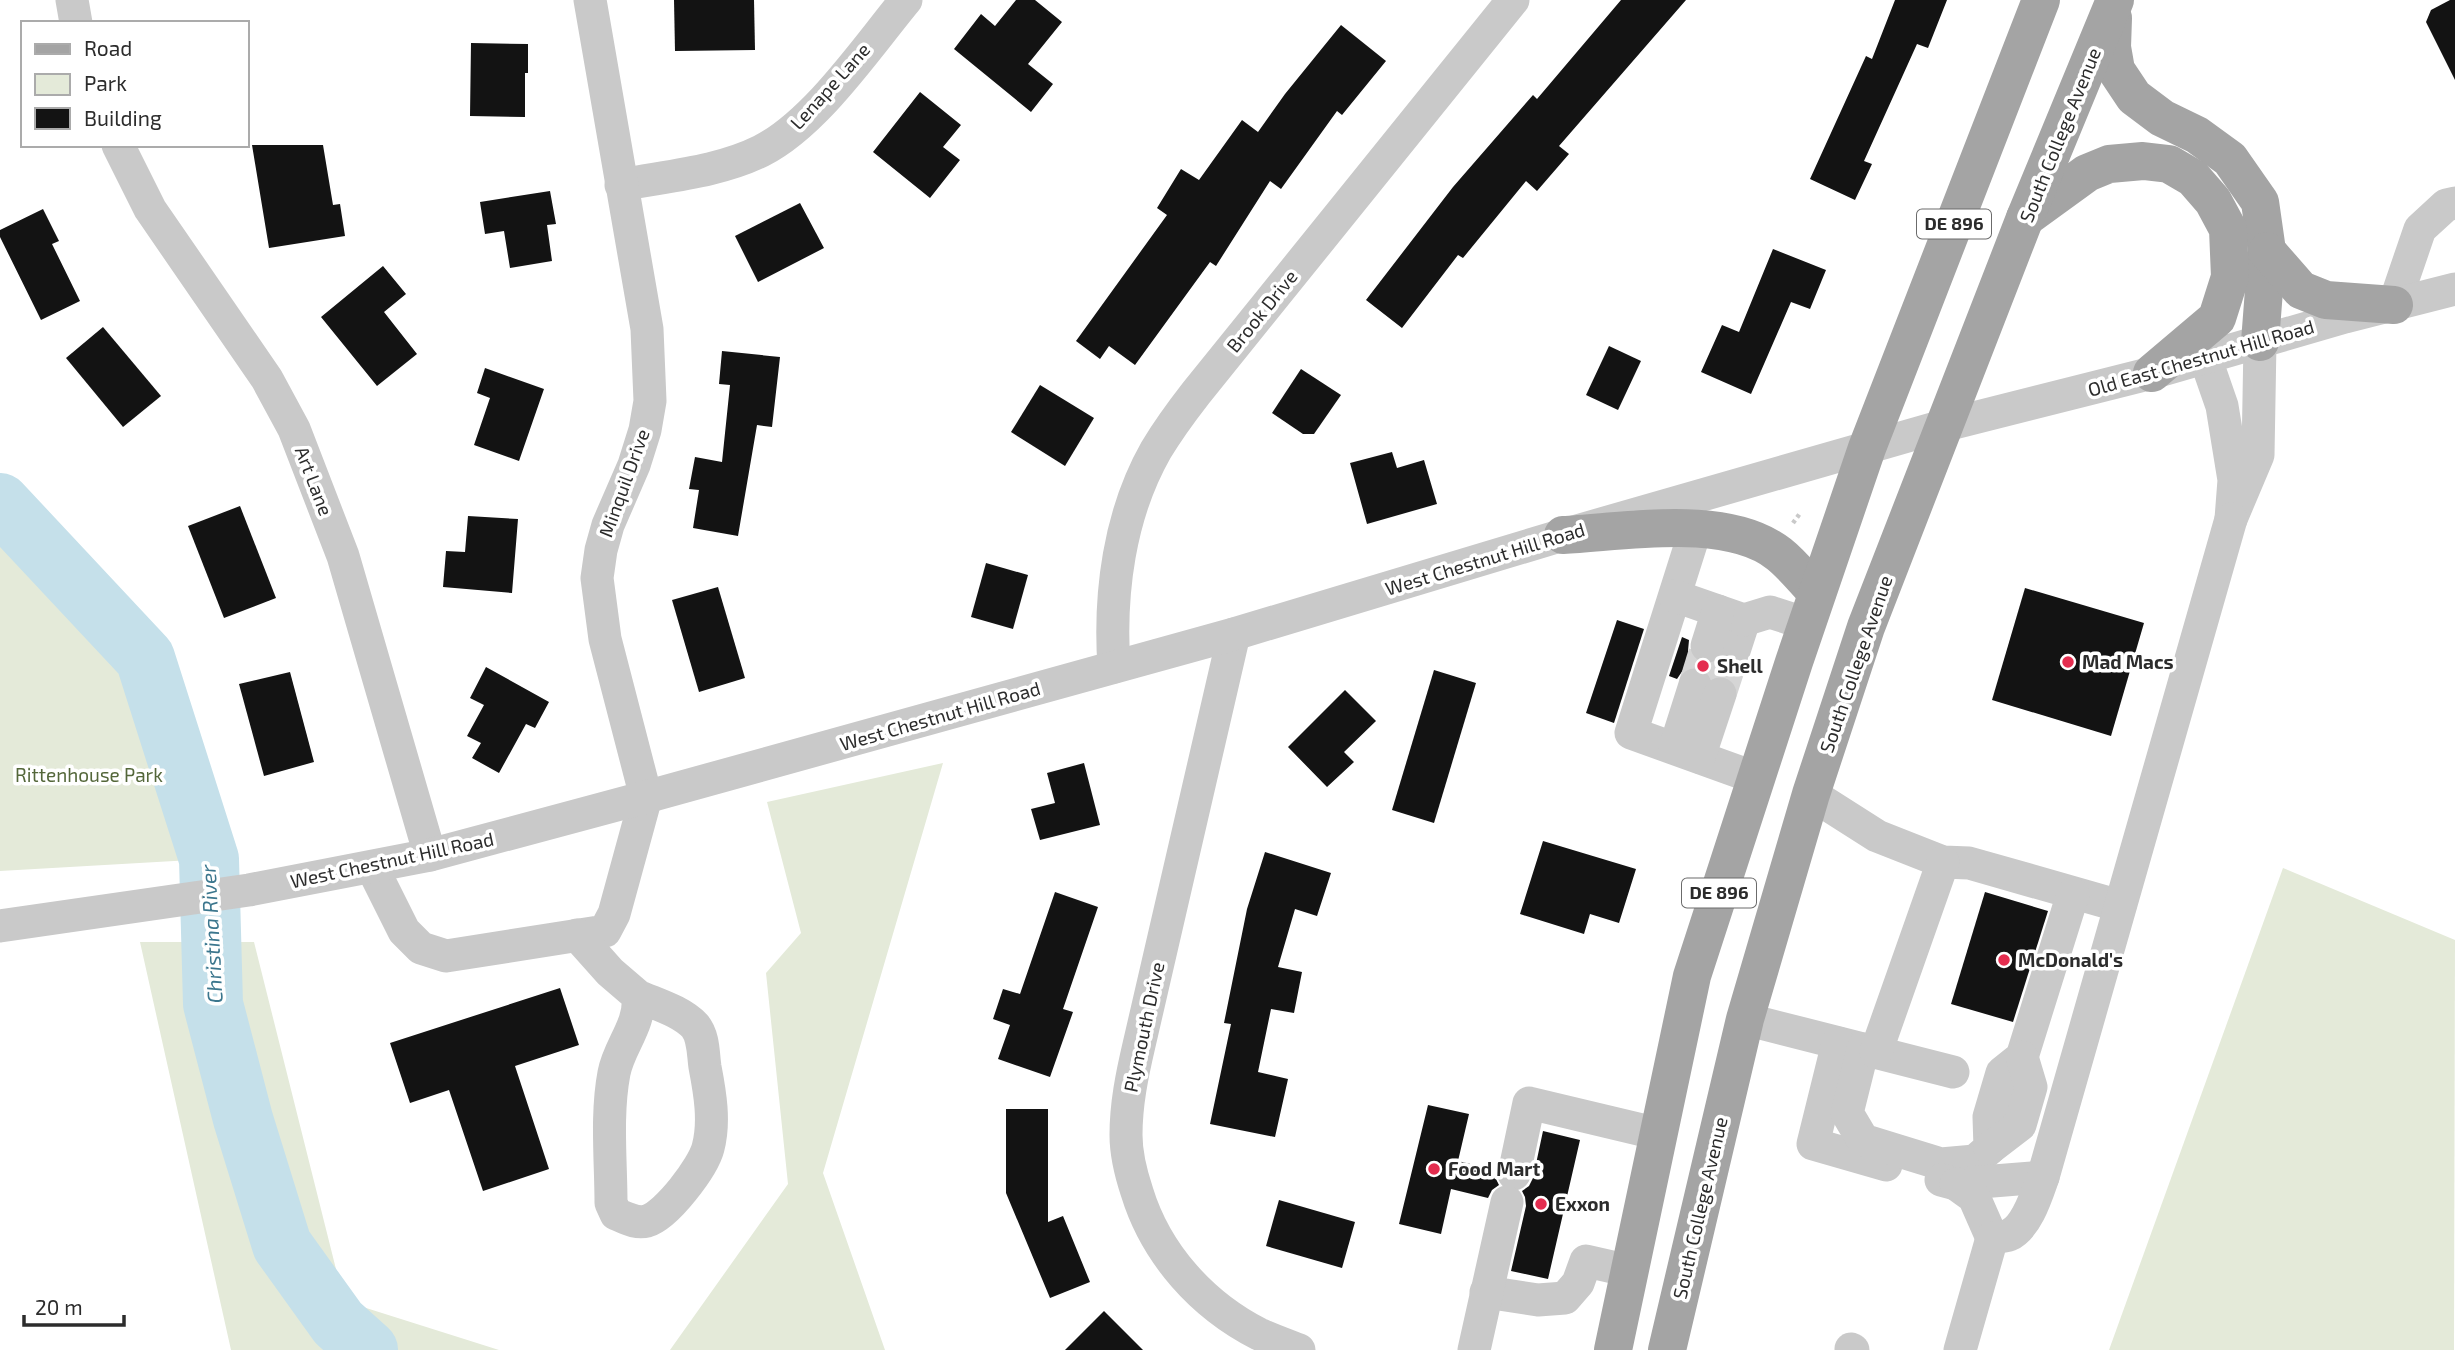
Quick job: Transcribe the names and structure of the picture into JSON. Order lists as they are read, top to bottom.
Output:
{
  "streets": {
    "main road": ["South College Avenue", "DE 896"],
    "street": [
      "Lenape Lane",
      "Brook Drive",
      "Old East Chestnut Hill Road",
      "Art Lane",
      "Minquil Drive",
      "West Chestnut Hill Road",
      "Plymouth Drive"
    ]
  },
  "crossings": [
    ["Lenape Lane", "Minquil Drive"],
    ["South College Avenue", "Old East Chestnut Hill Road"],
    ["DE 896", "Old East Chestnut Hill Road"],
    ["DE 896", "West Chestnut Hill Road"],
    ["Brook Drive", "West Chestnut Hill Road"],
    ["Old East Chestnut Hill Road", "West Chestnut Hill Road"],
    ["Art Lane", "West Chestnut Hill Road"],
    ["Minquil Drive", "West Chestnut Hill Road"],
    ["West Chestnut Hill Road", "Plymouth Drive"]
  ],
  "water": ["Christina River"],
  "parks": ["Rittenhouse Park"],
  "places": [
    "Mad Macs",
    "Shell",
    "McDonald's",
    "Food Mart",
    "Exxon"
  ],
  "legend": ["Road", "Park", "Building"],
  "scale_bar": "20 m"
}
